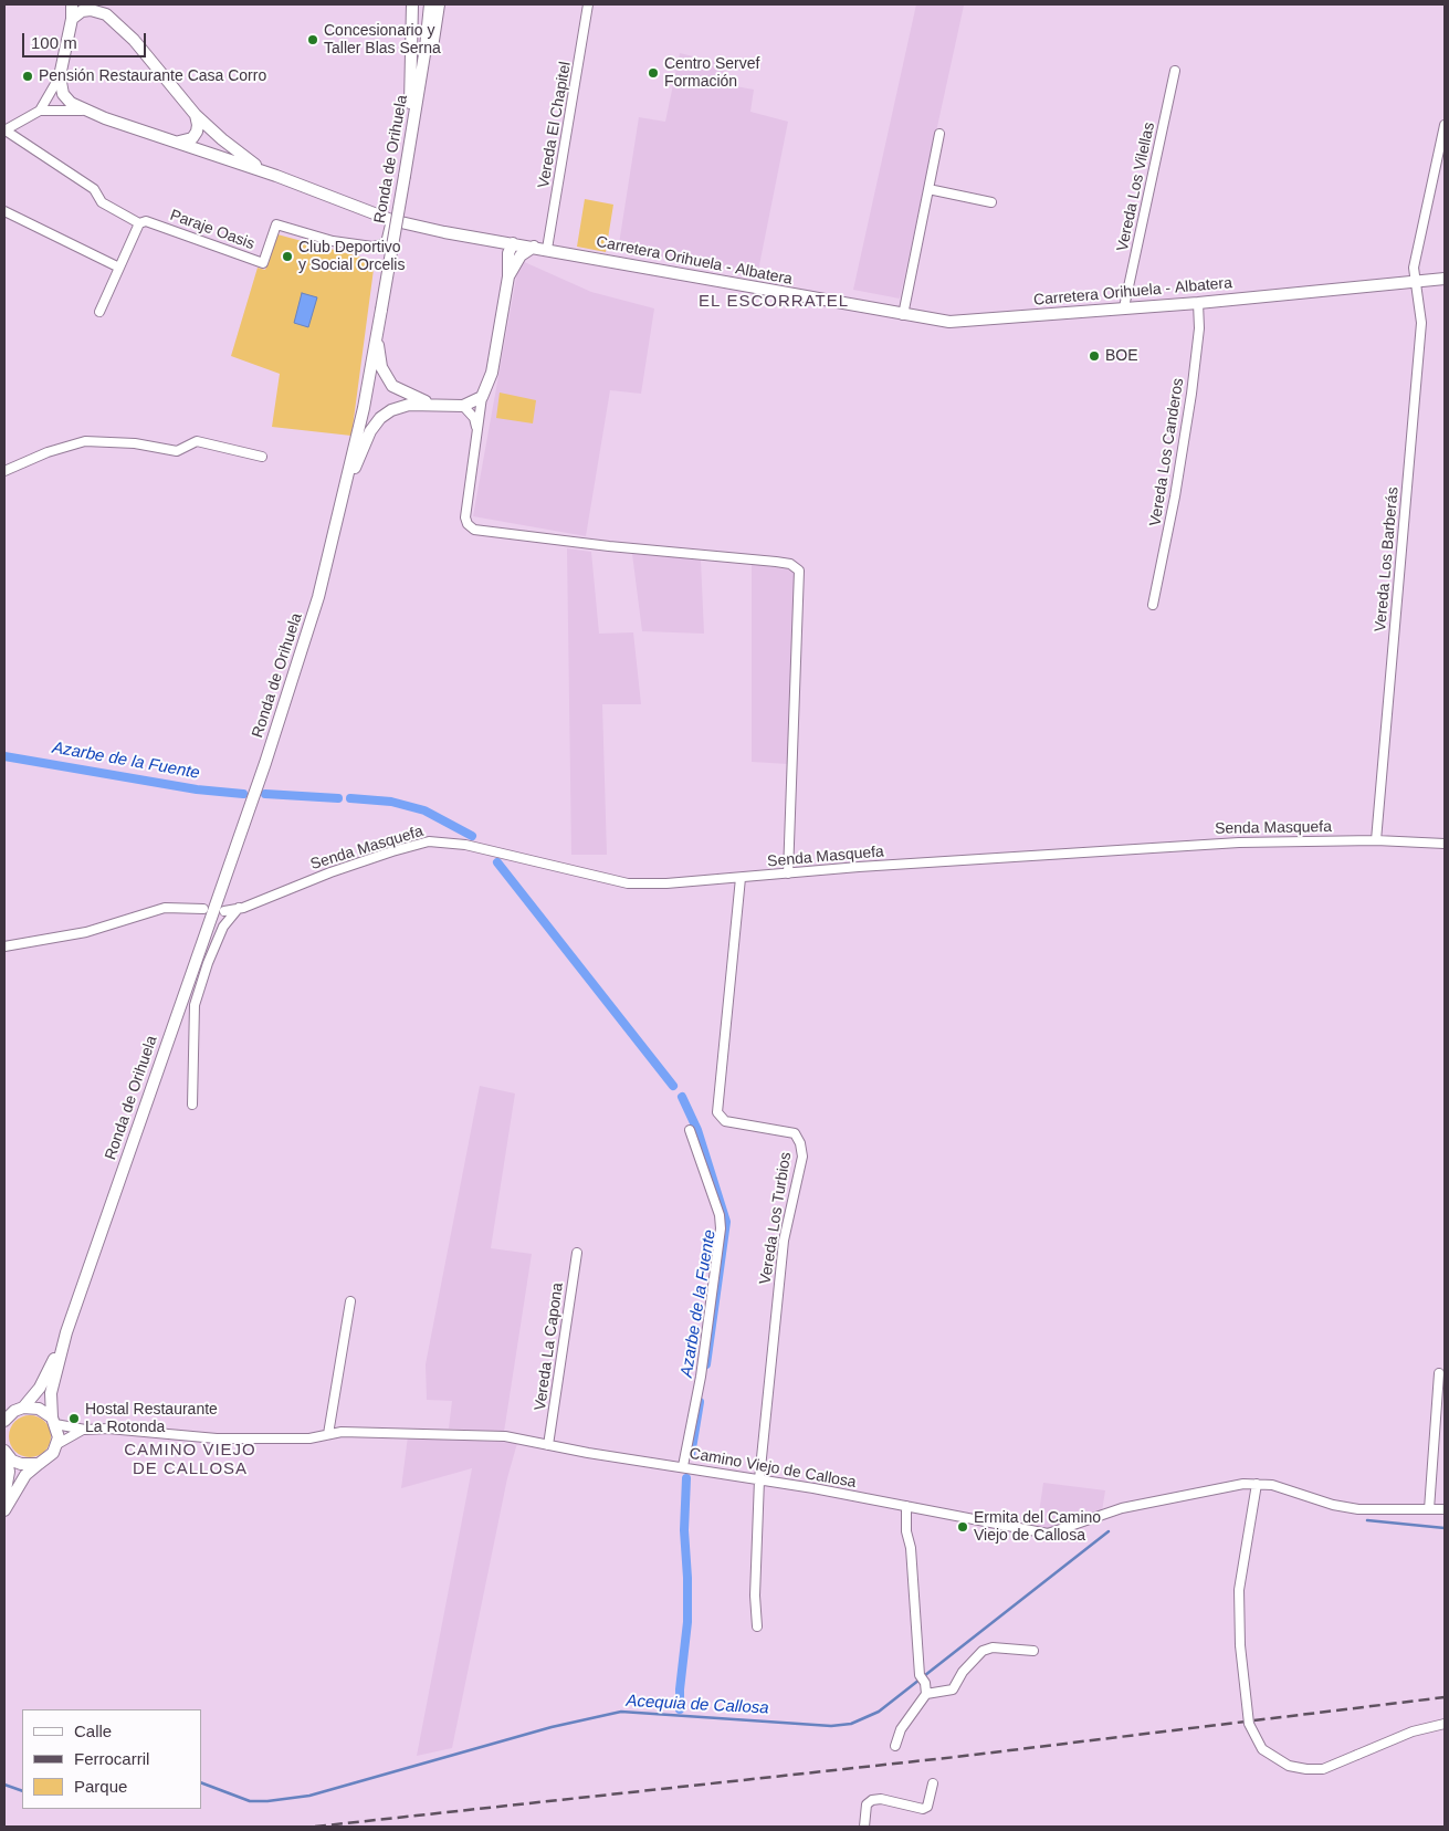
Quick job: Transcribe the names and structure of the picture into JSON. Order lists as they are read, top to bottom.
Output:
{
  "streets": {
    "main road": ["Ronda de Orihuela", "Carretera Orihuela - Albatera"],
    "street": [
      "Vereda El Chapitel",
      "Vereda Los Vilellas",
      "Paraje Oasis",
      "Vereda Los Canderos",
      "Vereda Los Barberás",
      "Senda Masquefa",
      "Vereda Los Turbios",
      "Vereda La Capona",
      "Camino Viejo de Callosa"
    ]
  },
  "crossings": [
    ["Vereda El Chapitel", "Carretera Orihuela - Albatera"],
    ["Ronda de Orihuela", "Camino Viejo de Callosa"],
    ["Vereda Los Vilellas", "Carretera Orihuela - Albatera"],
    ["Paraje Oasis", "Carretera Orihuela - Albatera"],
    ["Carretera Orihuela - Albatera", "Vereda Los Canderos"],
    ["Carretera Orihuela - Albatera", "Vereda Los Barberás"],
    ["Vereda Los Barberás", "Senda Masquefa"],
    ["Senda Masquefa", "Vereda Los Turbios"],
    ["Vereda Los Turbios", "Camino Viejo de Callosa"],
    ["Vereda La Capona", "Camino Viejo de Callosa"]
  ],
  "districts": ["EL ESCORRATEL", "CAMINO VIEJO DE CALLOSA"],
  "water": ["Azarbe de la Fuente", "Acequia de Callosa"],
  "places": [
    "Concesionario y Taller Blas Serna",
    "Centro Servef Formación",
    "Pensión Restaurante Casa Corro",
    "Club Deportivo y Social Orcelis",
    "BOE",
    "Hostal Restaurante La Rotonda",
    "Ermita del Camino Viejo de Callosa"
  ],
  "legend": ["Calle", "Ferrocarril", "Parque"],
  "scale_bar": "100 m"
}
